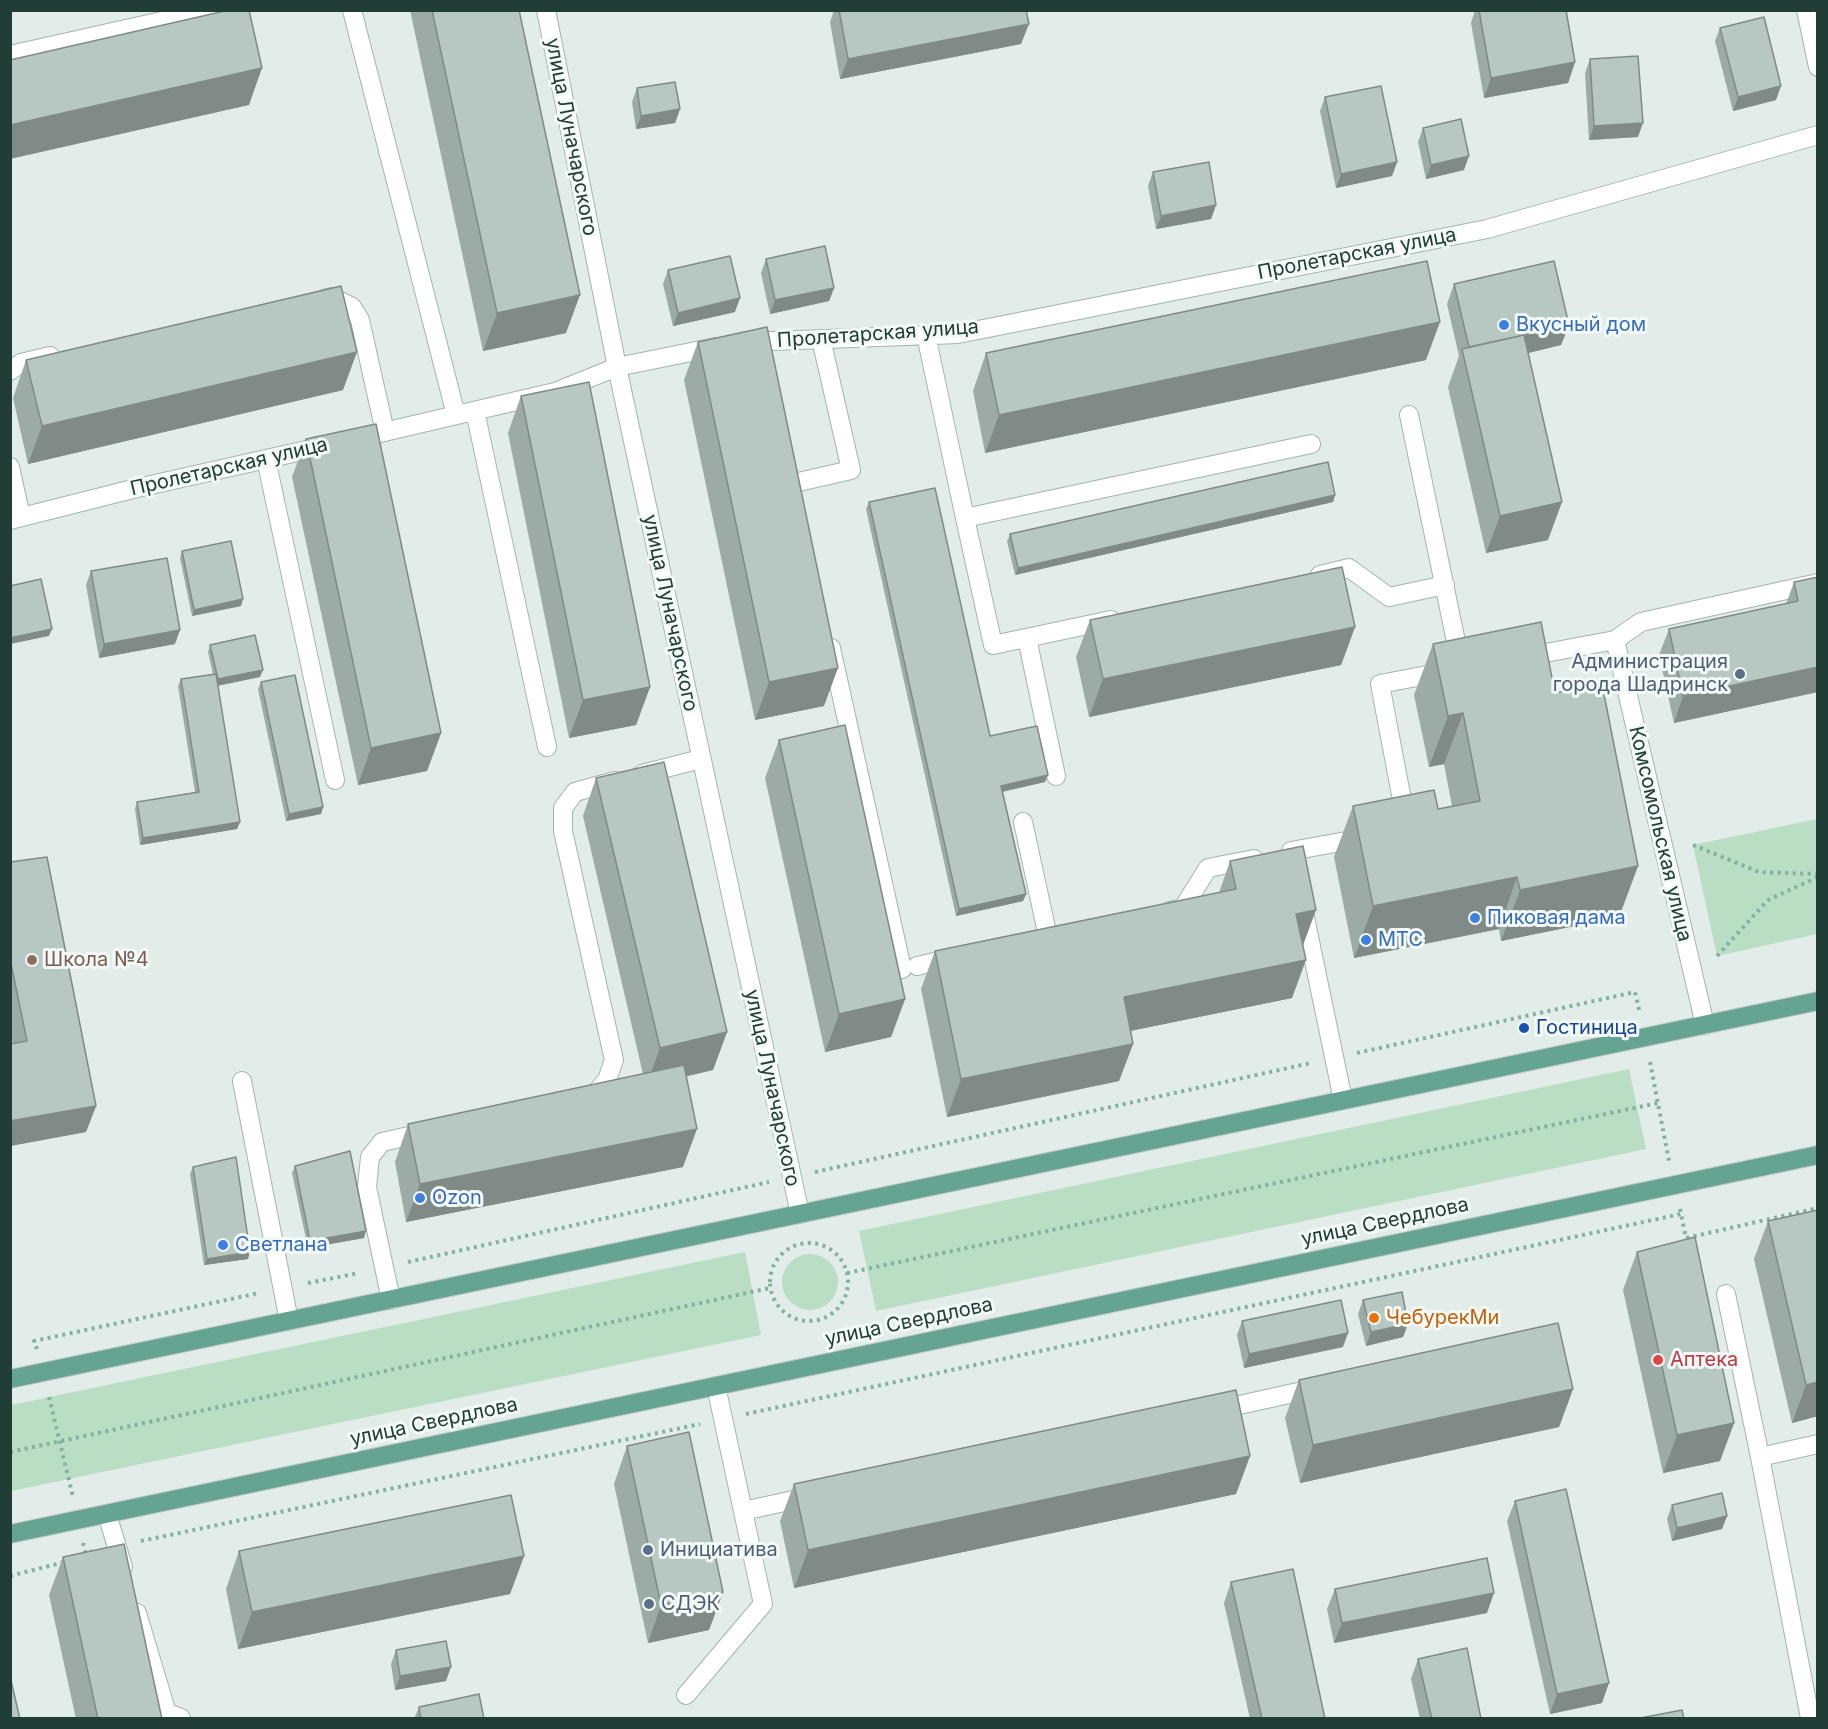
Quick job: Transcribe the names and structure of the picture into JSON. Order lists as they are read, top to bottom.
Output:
{
  "streets": {
    "main road": ["улица Свердлова"],
    "street": ["улица Луначарского", "Пролетарская улица", "Комсомольская улица"]
  },
  "crossings": [
    ["улица Луначарского", "Пролетарская улица"]
  ],
  "places": [
    "Вкусный дом",
    "Администрация города Шадринск",
    "Пиковая дама",
    "МТС",
    "Школа №4",
    "Гостиница",
    "Ozon",
    "Светлана",
    "ЧебурекМи",
    "Аптека",
    "Инициатива",
    "СДЭК"
  ]
}
